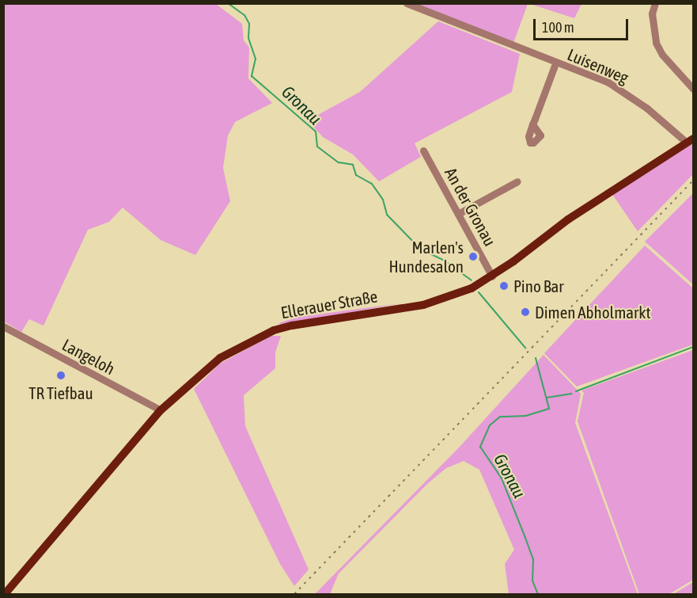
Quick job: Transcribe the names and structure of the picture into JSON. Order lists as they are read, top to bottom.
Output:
{
  "streets": {
    "main road": ["Ellerauer Straße"],
    "street": ["Luisenweg", "An der Gronau", "Langeloh"]
  },
  "crossings": [
    ["Luisenweg", "Ellerauer Straße"],
    ["An der Gronau", "Ellerauer Straße"],
    ["Ellerauer Straße", "Langeloh"]
  ],
  "water": ["Gronau"],
  "places": [
    "Marlen's Hundesalon",
    "Pino Bar",
    "Dimen Abholmarkt",
    "TR Tiefbau"
  ],
  "scale_bar": "100 m"
}
